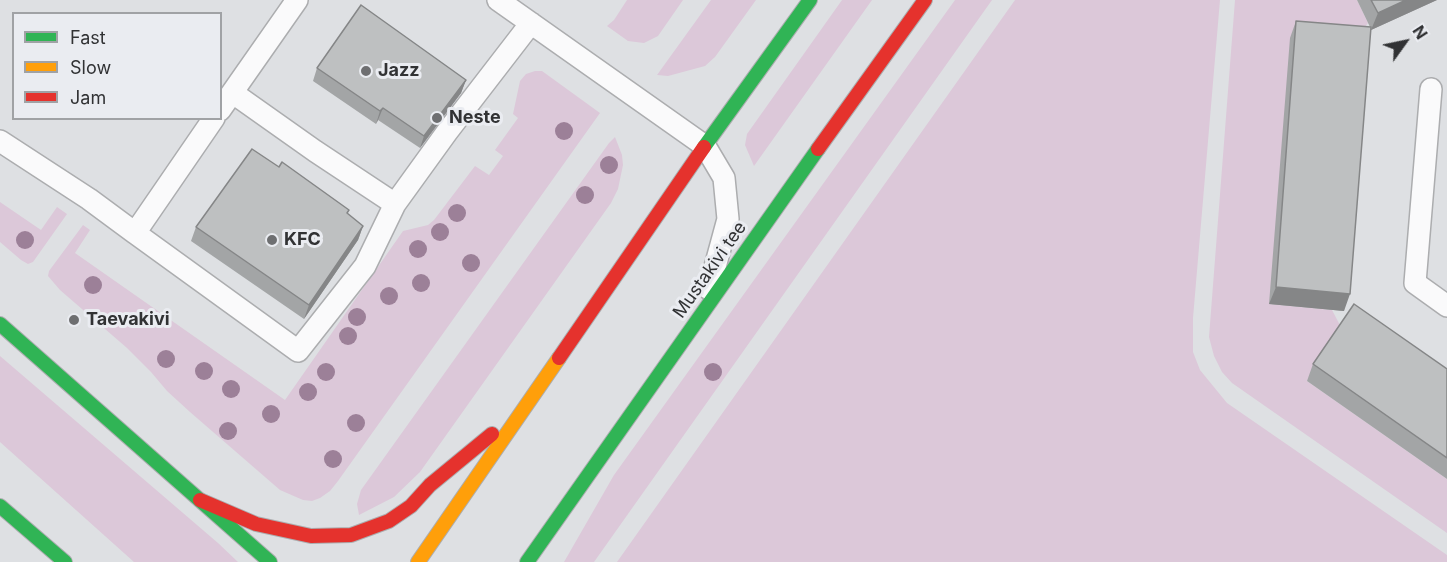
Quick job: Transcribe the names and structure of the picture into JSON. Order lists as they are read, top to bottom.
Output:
{
  "streets": {
    "main road": ["Mustakivi tee"]
  },
  "places": [
    "Jazz",
    "Neste",
    "KFC",
    "Taevakivi"
  ],
  "legend": ["Fast", "Slow", "Jam"],
  "north": "top right"
}
